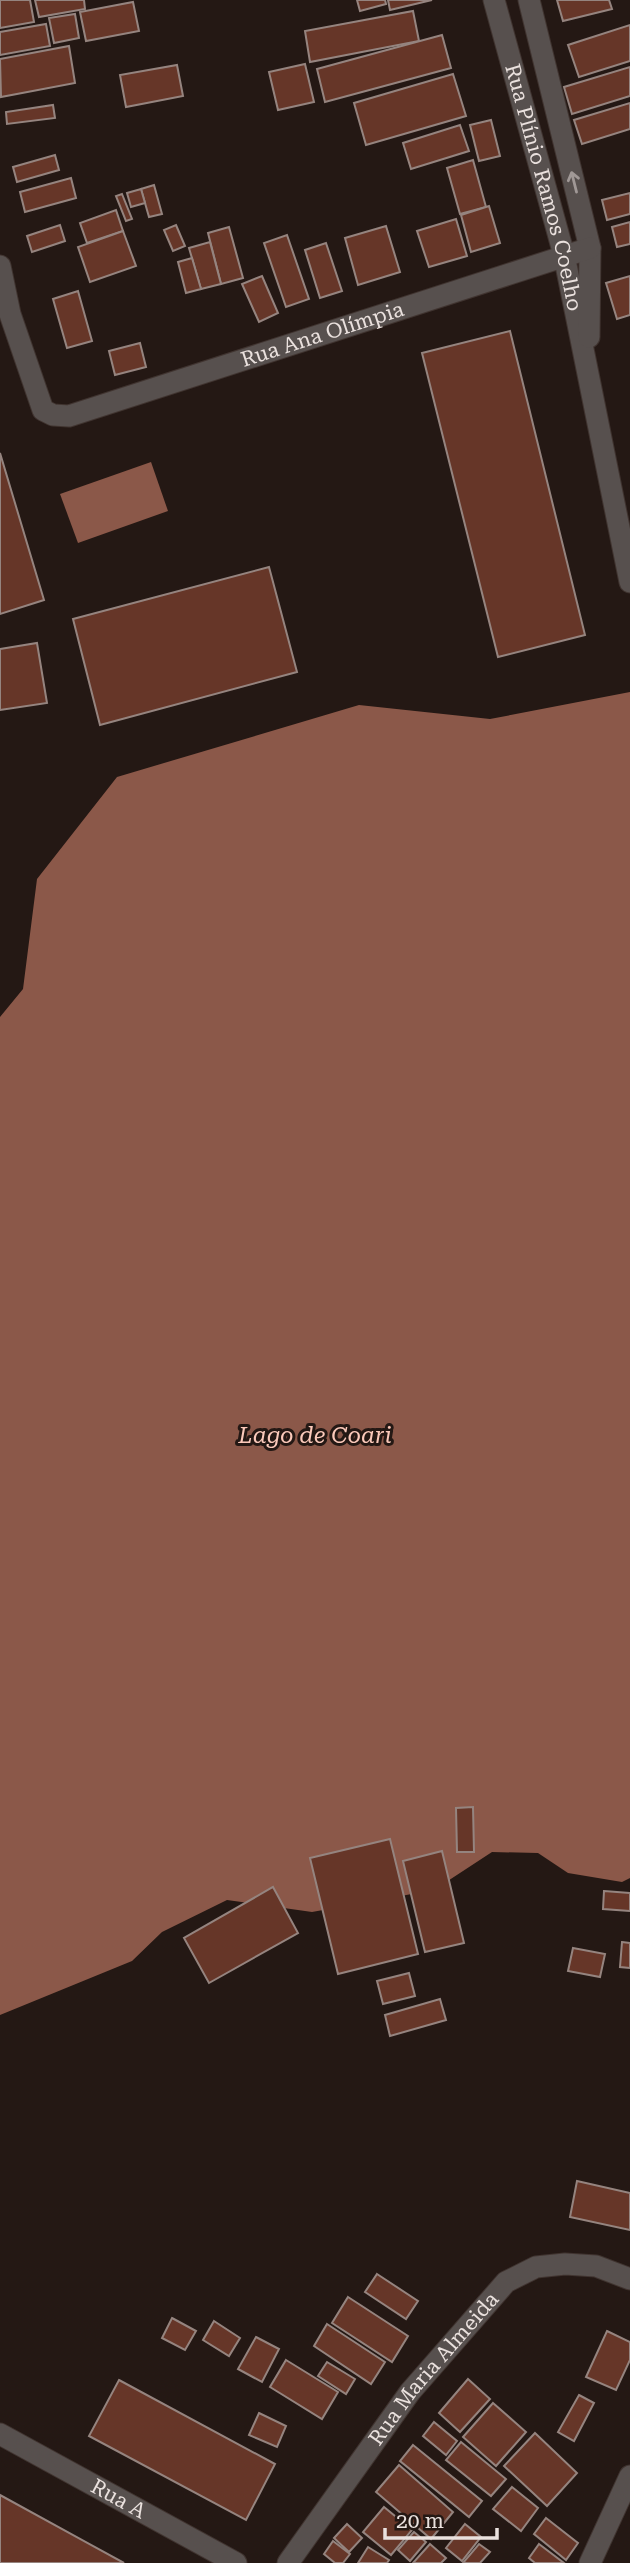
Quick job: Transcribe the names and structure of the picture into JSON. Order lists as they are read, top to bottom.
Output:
{
  "streets": {
    "street": [
      "Rua Plínio Ramos Coelho",
      "Rua Ana Olímpia",
      "Rua Maria Almeida",
      "Rua A"
    ]
  },
  "crossings": [
    ["Rua Plínio Ramos Coelho", "Rua Ana Olímpia"]
  ],
  "water": ["Lago de Coari"],
  "scale_bar": "20 m"
}
